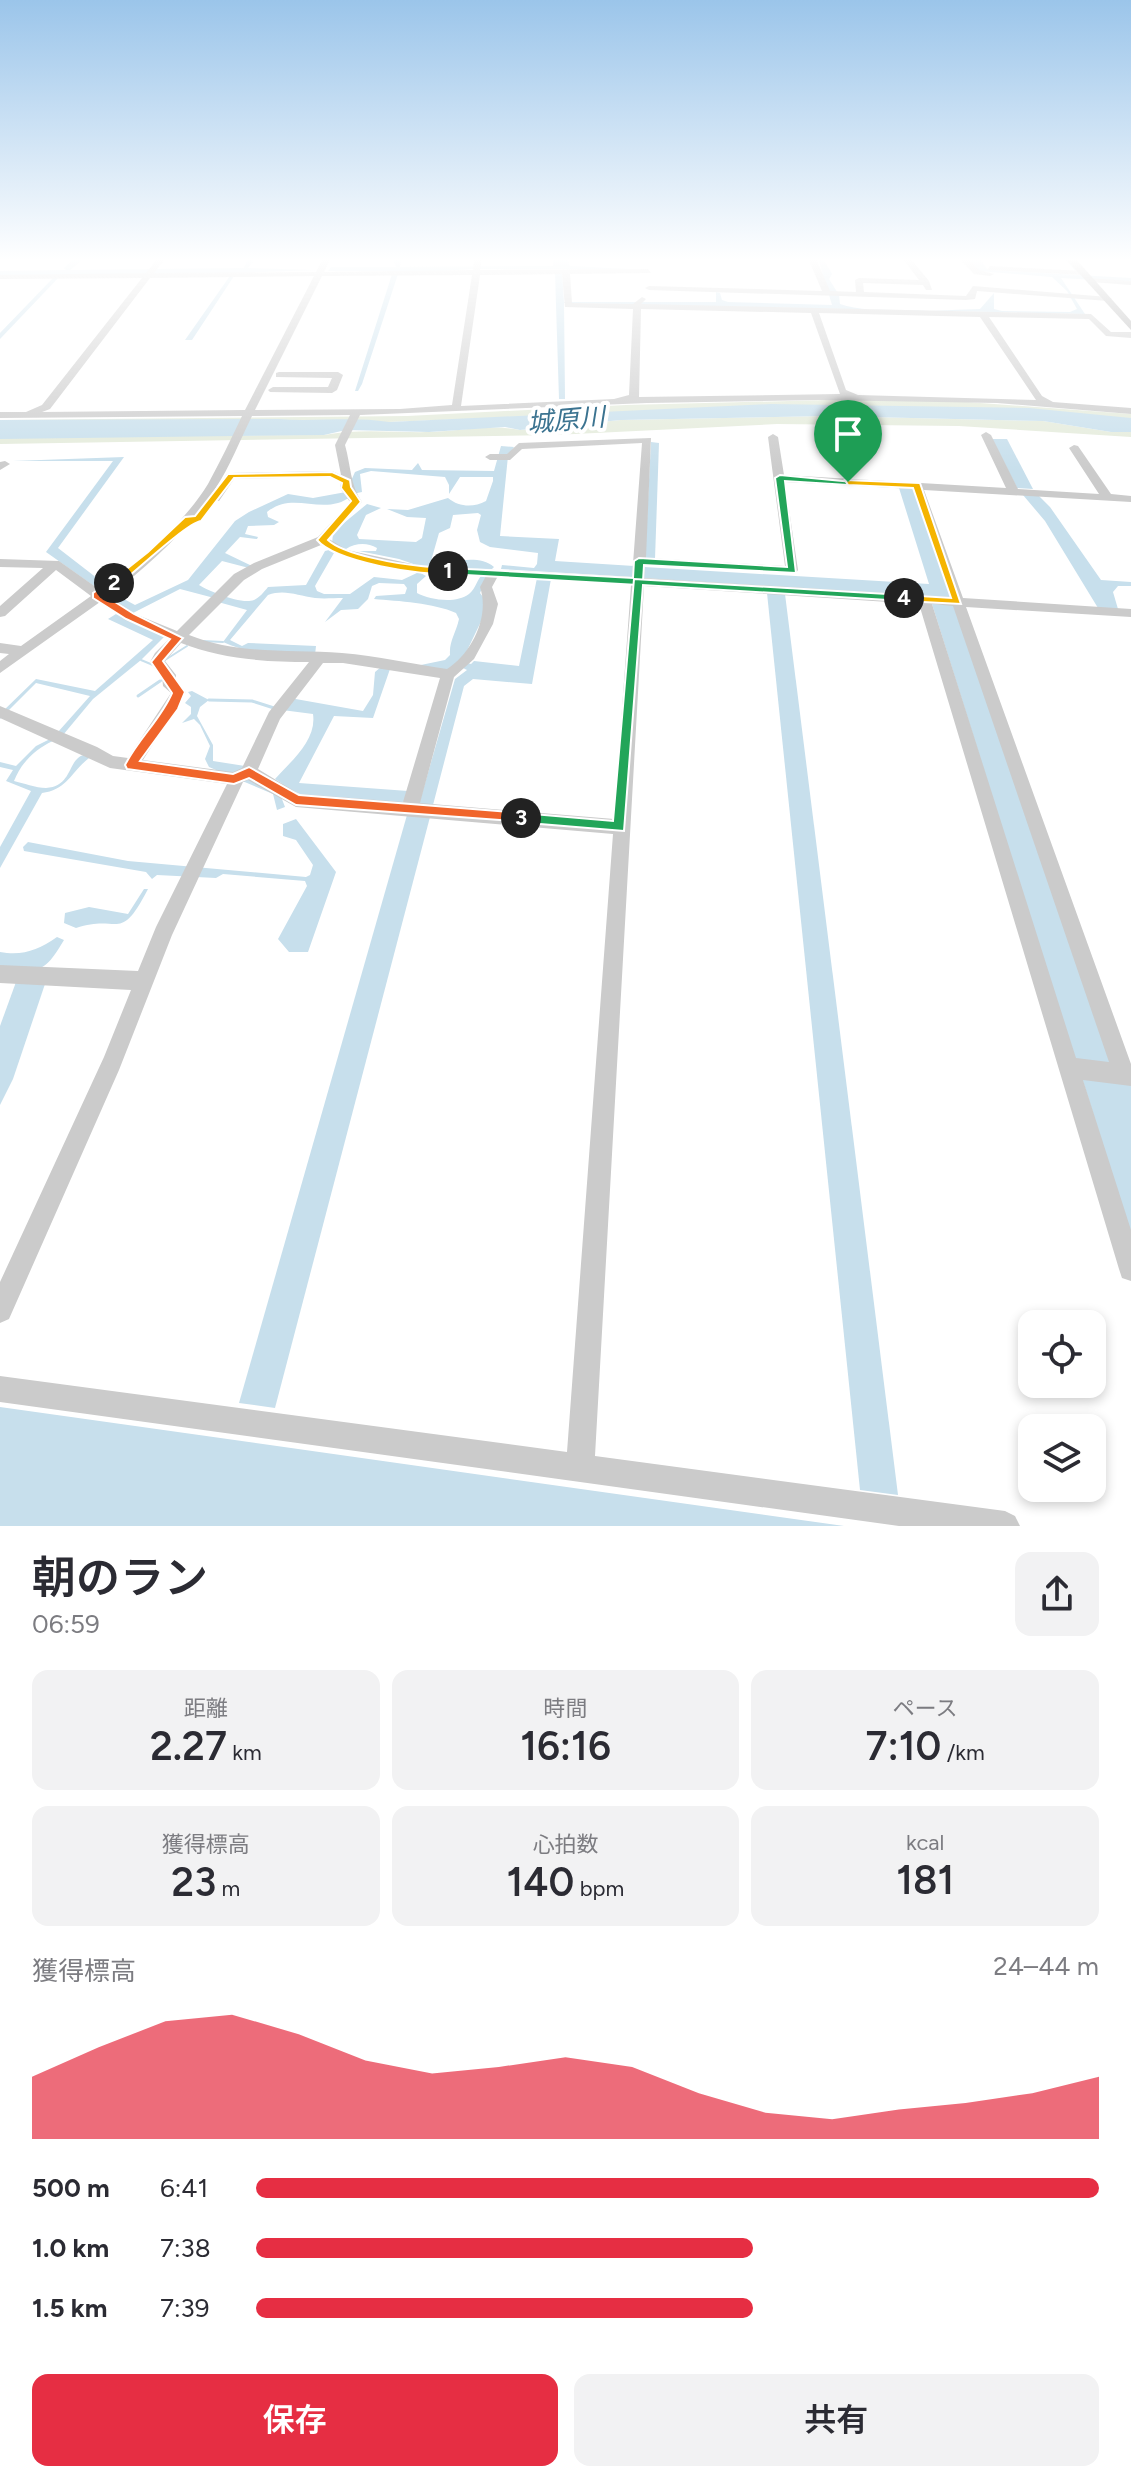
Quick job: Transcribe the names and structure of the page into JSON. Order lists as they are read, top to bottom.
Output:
{
  "water": ["城原川"],
  "page": {
    "pins": [
      "1",
      "2",
      "4",
      "3"
    ],
    "heading": ["朝のラン", "06:59"],
    "stats": [
      ["距離", "2.27 km"],
      ["時間", "16:16"],
      ["ペース", "7:10 /km"],
      ["獲得標高", "23 m"],
      ["心拍数", "140 bpm"],
      ["kcal", "181"]
    ],
    "chart": ["獲得標高", "24–44 m"],
    "list": [
      {
        "name": "500 m",
        "note": "6:41"
      },
      {
        "name": "1.0 km",
        "note": "7:38"
      },
      {
        "name": "1.5 km",
        "note": "7:39"
      }
    ],
    "buttons": ["保存", "共有"]
  }
}
